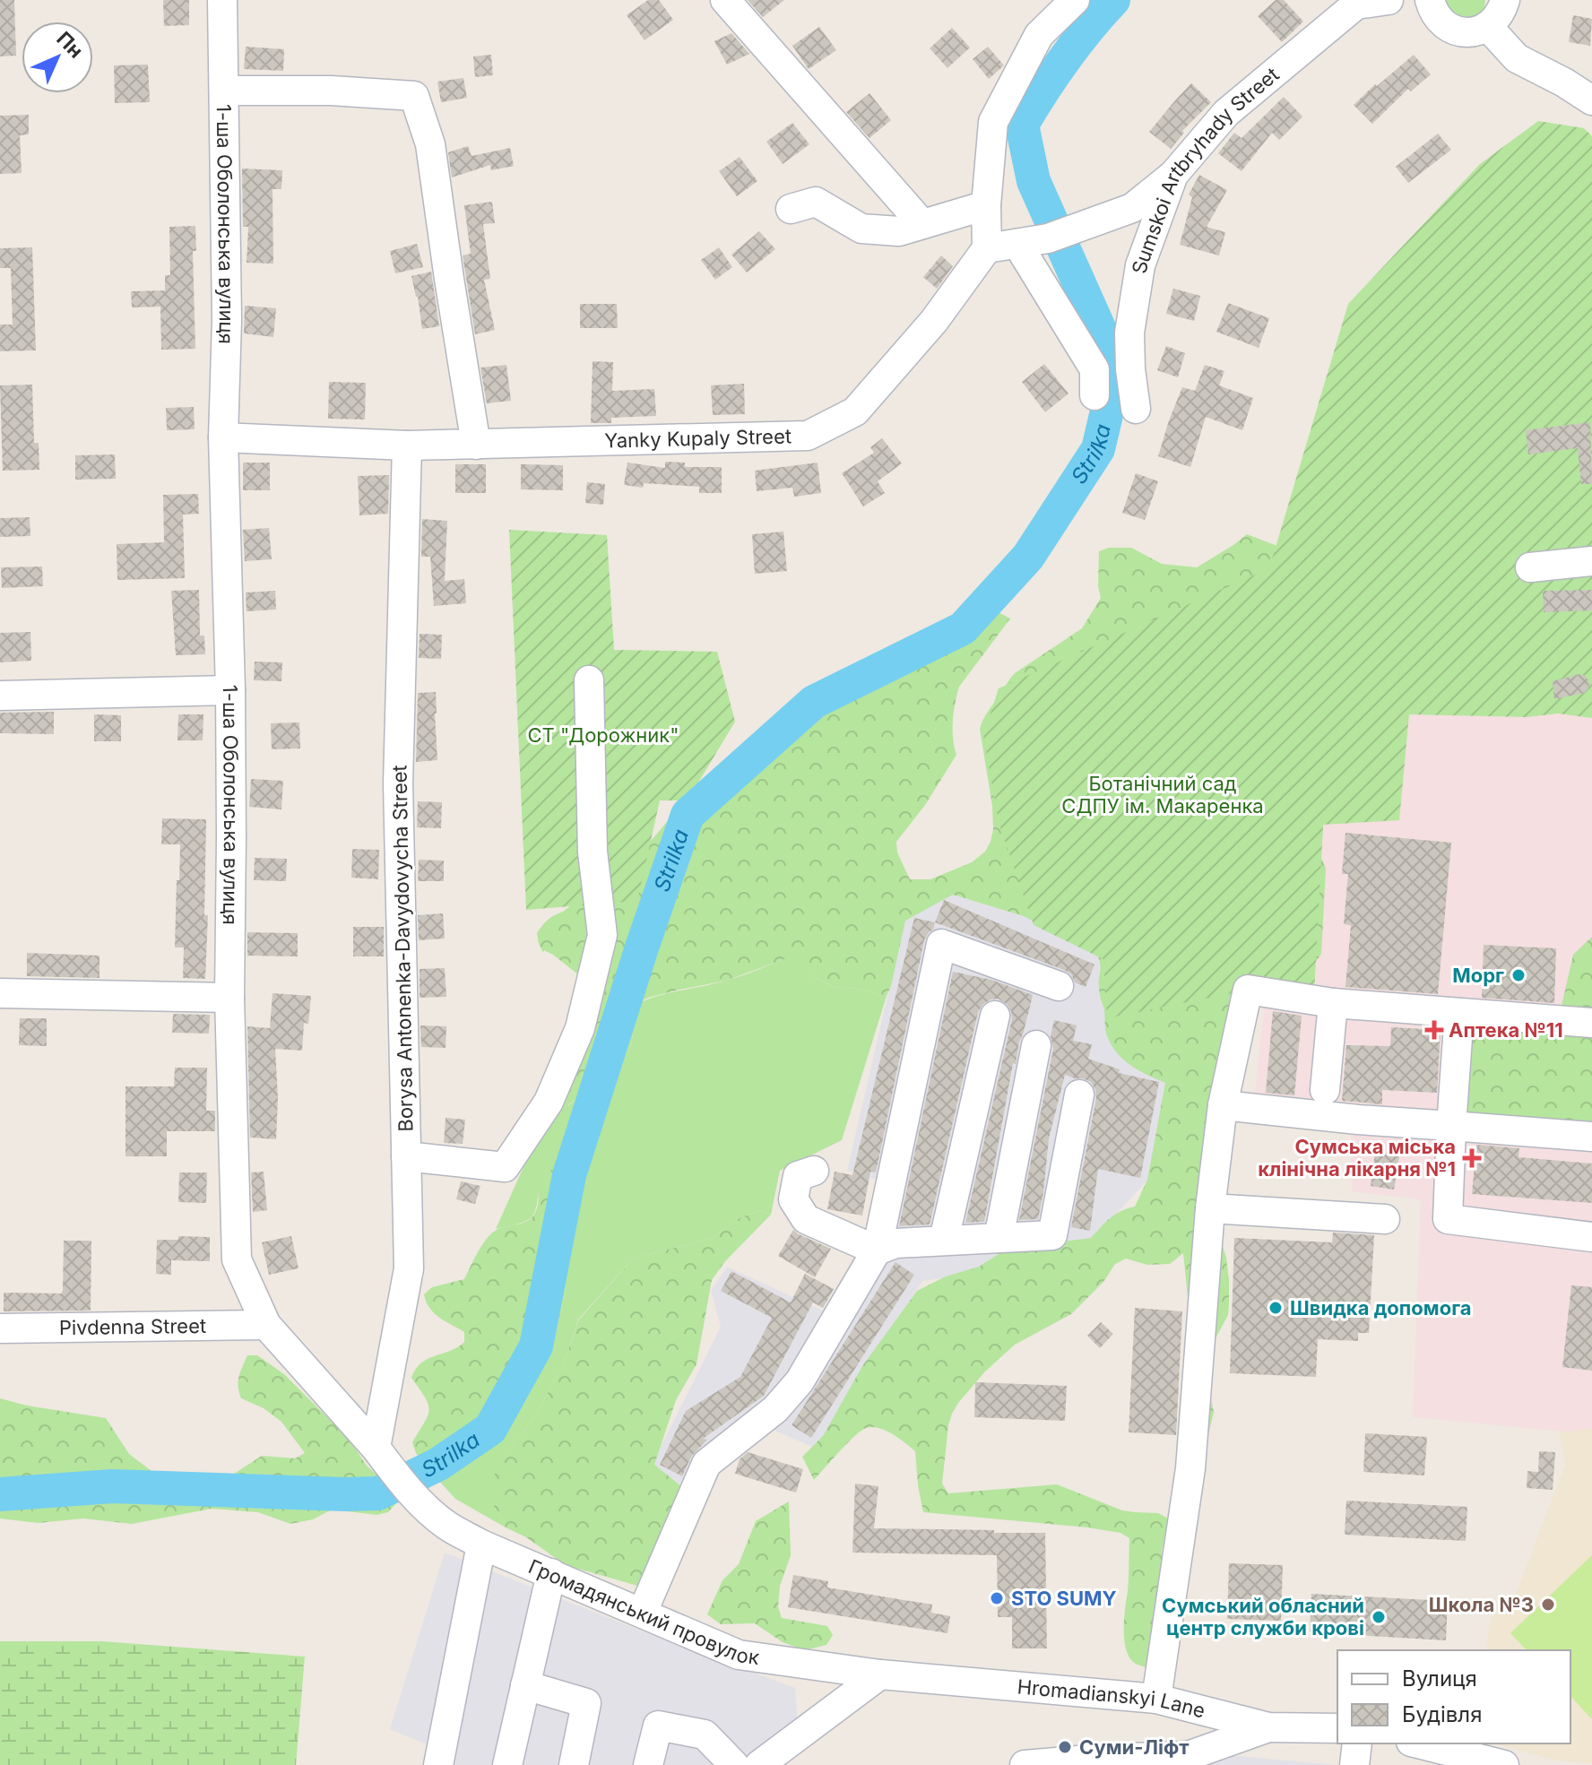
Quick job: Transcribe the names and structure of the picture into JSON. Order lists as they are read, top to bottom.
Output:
{
  "streets": {
    "street": [
      "Sumskoi Artbryhady Street",
      "1-ша Оболонська вулиця",
      "Yanky Kupaly Street",
      "Borysa Antonenka-Davydovycha Street",
      "Pivdenna Street",
      "Громадянський провулок",
      "Hromadianskyi Lane"
    ]
  },
  "crossings": [
    ["1-ша Оболонська вулиця", "Yanky Kupaly Street"],
    ["1-ша Оболонська вулиця", "Borysa Antonenka-Davydovycha Street"],
    ["1-ша Оболонська вулиця", "Pivdenna Street"],
    ["1-ша Оболонська вулиця", "Громадянський провулок"],
    ["Yanky Kupaly Street", "Borysa Antonenka-Davydovycha Street"],
    ["Громадянський провулок", "Hromadianskyi Lane"]
  ],
  "water": ["Strilka"],
  "parks": ["СТ \"Дорожник\"", "Ботанічний сад СДПУ ім. Макаренка"],
  "places": {
    "other": [
      "Морг",
      "Швидка допомога",
      "STO SUMY",
      "Школа №3",
      "Сумський обласний центр служби крові",
      "Суми-Ліфт"
    ],
    "health": ["Аптека №11", "Сумська міська клінічна лікарня №1"]
  },
  "legend": ["Вулиця", "Будівля"],
  "north": "top right"
}
